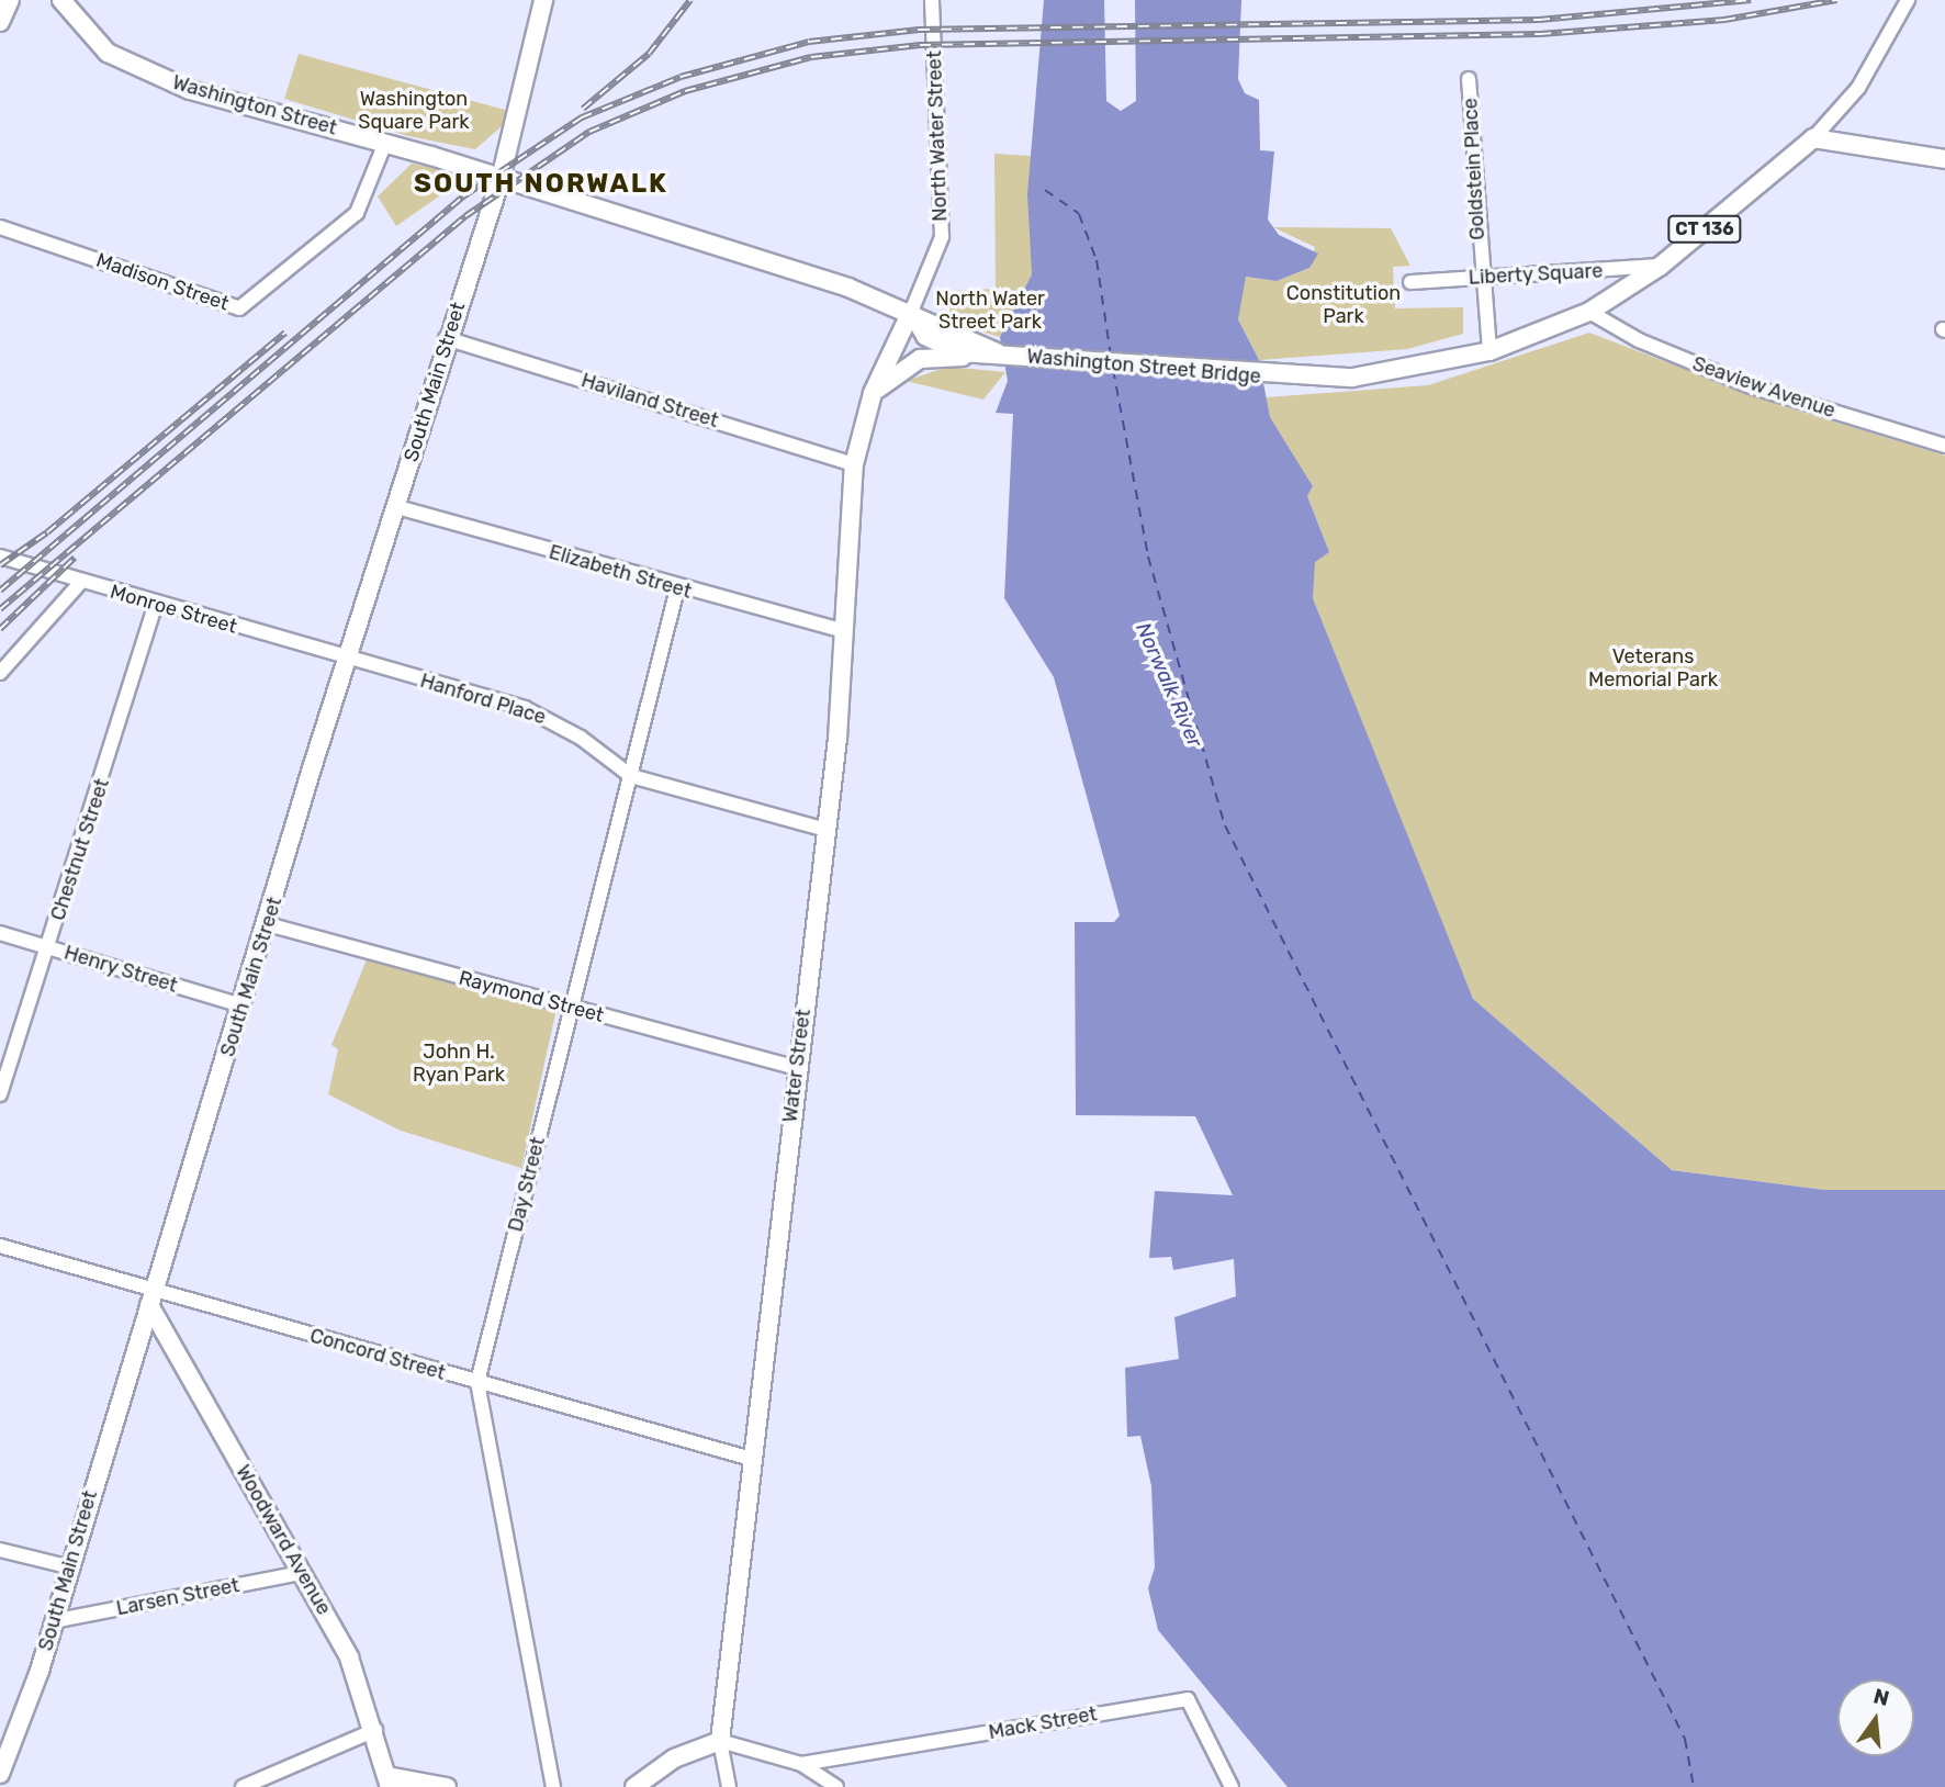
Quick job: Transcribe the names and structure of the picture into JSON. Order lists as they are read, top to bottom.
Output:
{
  "streets": {
    "main road": [
      "Washington Street",
      "CT 136",
      "Liberty Square",
      "Washington Street Bridge",
      "South Main Street",
      "Water Street",
      "Woodward Avenue"
    ],
    "street": [
      "North Water Street",
      "Goldstein Place",
      "Madison Street",
      "Seaview Avenue",
      "Haviland Street",
      "Elizabeth Street",
      "Monroe Street",
      "Hanford Place",
      "Chestnut Street",
      "Henry Street",
      "Raymond Street",
      "Day Street",
      "Concord Street",
      "Larsen Street",
      "Mack Street"
    ]
  },
  "crossings": [
    ["Washington Street", "North Water Street"],
    ["Washington Street", "CT 136"],
    ["Washington Street", "Madison Street"],
    ["Washington Street", "Washington Street Bridge"],
    ["Washington Street", "South Main Street"],
    ["Washington Street", "Water Street"],
    ["North Water Street", "Water Street"],
    ["Goldstein Place", "Liberty Square"],
    ["CT 136", "Liberty Square"],
    ["CT 136", "Washington Street Bridge"],
    ["CT 136", "Seaview Avenue"],
    ["CT 136", "Water Street"],
    ["Liberty Square", "Washington Street Bridge"],
    ["Liberty Square", "Seaview Avenue"],
    ["South Main Street", "Haviland Street"],
    ["South Main Street", "Elizabeth Street"],
    ["South Main Street", "Monroe Street"],
    ["South Main Street", "Hanford Place"],
    ["South Main Street", "Henry Street"],
    ["South Main Street", "Raymond Street"],
    ["South Main Street", "Concord Street"],
    ["South Main Street", "Woodward Avenue"],
    ["South Main Street", "Larsen Street"],
    ["Haviland Street", "Water Street"],
    ["Elizabeth Street", "Water Street"],
    ["Elizabeth Street", "Day Street"],
    ["Monroe Street", "Hanford Place"],
    ["Monroe Street", "Chestnut Street"],
    ["Hanford Place", "Water Street"],
    ["Hanford Place", "Day Street"],
    ["Chestnut Street", "Henry Street"],
    ["Raymond Street", "Water Street"],
    ["Raymond Street", "Day Street"],
    ["Water Street", "Concord Street"],
    ["Day Street", "Concord Street"],
    ["Concord Street", "Woodward Avenue"],
    ["Woodward Avenue", "Larsen Street"]
  ],
  "districts": ["SOUTH NORWALK"],
  "water": ["Norwalk River"],
  "parks": [
    "Washington Square Park",
    "Constitution Park",
    "North Water Street Park",
    "Veterans Memorial Park",
    "John H. Ryan Park"
  ],
  "north": "top"
}
